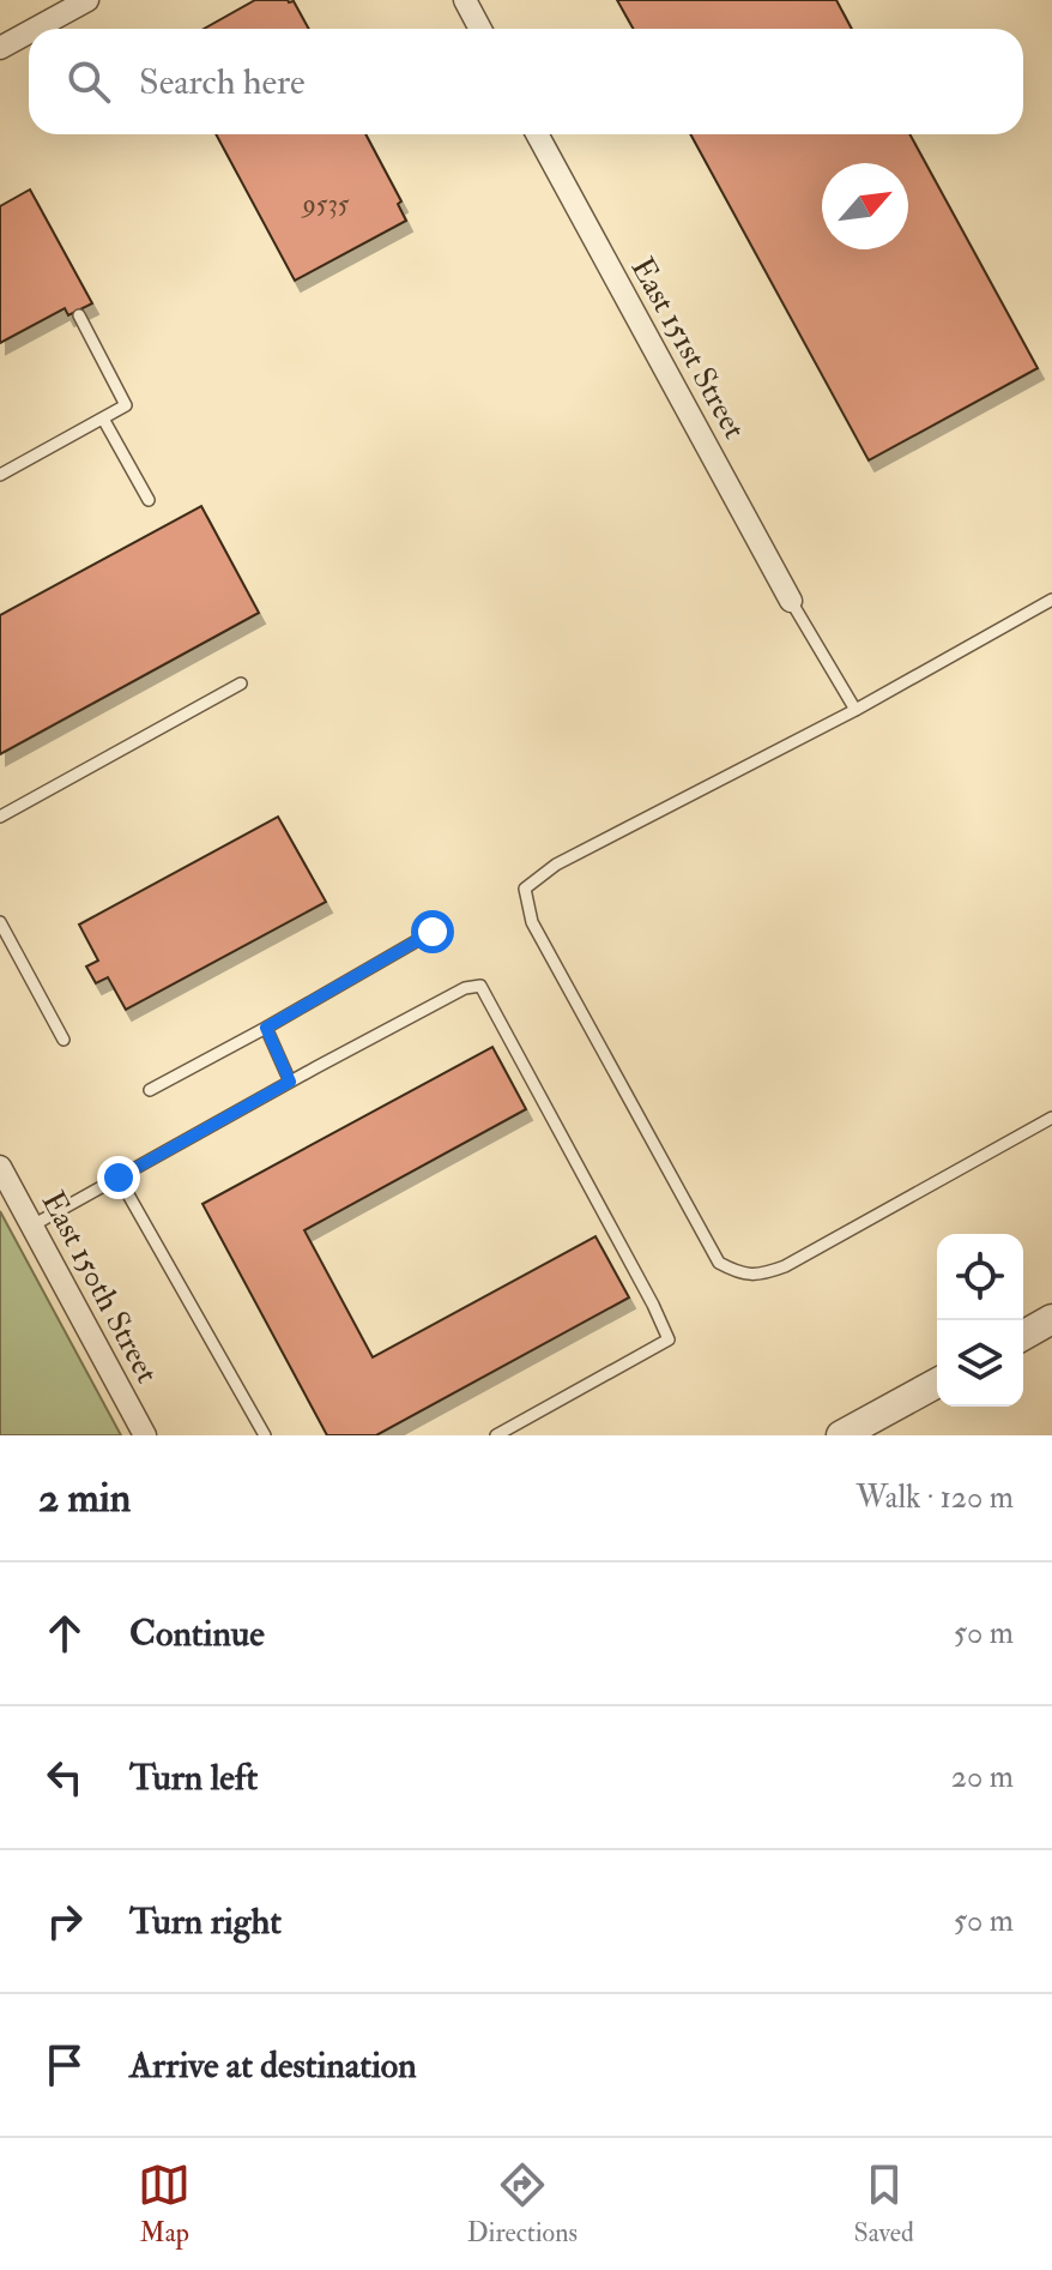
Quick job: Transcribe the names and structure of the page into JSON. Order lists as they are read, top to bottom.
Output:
{
  "streets": {
    "street": ["East 151st Street", "East 150th Street"]
  },
  "house_numbers": ["9535"],
  "north": "top right",
  "page": {
    "search": "Search here",
    "heading": ["2 min", "Walk · 120 m"],
    "list": [
      ["Continue", "50 m"],
      ["Turn left", "20 m"],
      ["Turn right", "50 m"],
      "Arrive at destination"
    ],
    "nav": ["Map", "Directions", "Saved"]
  }
}
